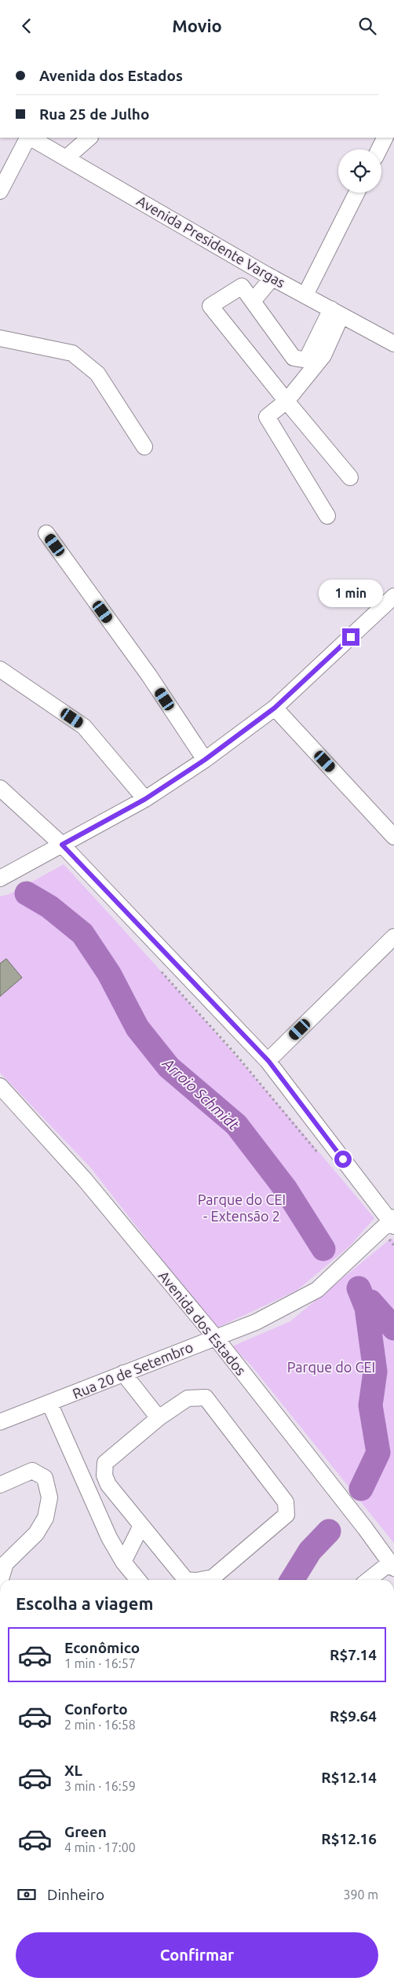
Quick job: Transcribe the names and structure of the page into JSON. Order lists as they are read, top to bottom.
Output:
{
  "streets": {
    "street": ["Avenida Presidente Vargas", "Avenida dos Estados", "Rua 20 de Setembro"]
  },
  "crossings": [
    ["Avenida dos Estados", "Rua 20 de Setembro"]
  ],
  "water": ["Arroio Schmidt"],
  "parks": ["Parque do CEI - Extensão 2", "Parque do CEI"],
  "page": {
    "header": "Movio",
    "banner": ["Avenida dos Estados", "Rua 25 de Julho"],
    "bubble": "1 min",
    "heading": "Escolha a viagem",
    "list": [
      {
        "name": "Econômico",
        "note": "1 min · 16:57",
        "value": "R$7.14"
      },
      {
        "name": "Conforto",
        "note": "2 min · 16:58",
        "value": "R$9.64"
      },
      {
        "name": "XL",
        "note": "3 min · 16:59",
        "value": "R$12.14"
      },
      {
        "name": "Green",
        "note": "4 min · 17:00",
        "value": "R$12.16"
      }
    ],
    "pay": ["Dinheiro", "390 m"],
    "buttons": "Confirmar"
  }
}
